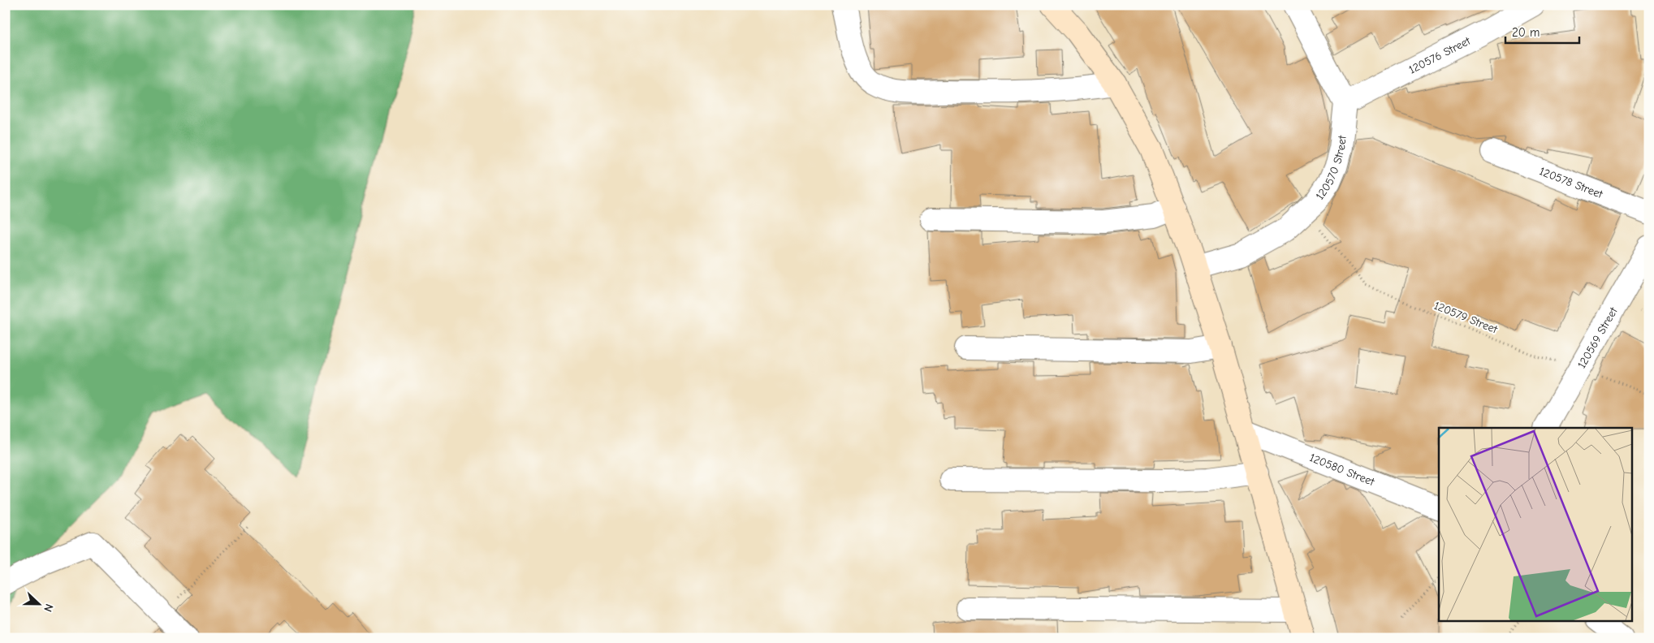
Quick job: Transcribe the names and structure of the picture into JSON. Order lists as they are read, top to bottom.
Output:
{
  "streets": {
    "street": [
      "120576 Street",
      "120570 Street",
      "120578 Street",
      "120569 Street",
      "120580 Street"
    ],
    "path": ["120579 Street"]
  },
  "crossings": [
    ["120576 Street", "120570 Street"],
    ["120570 Street", "120579 Street"],
    ["120579 Street", "120569 Street"]
  ],
  "scale_bar": "20 m",
  "north": "right"
}
